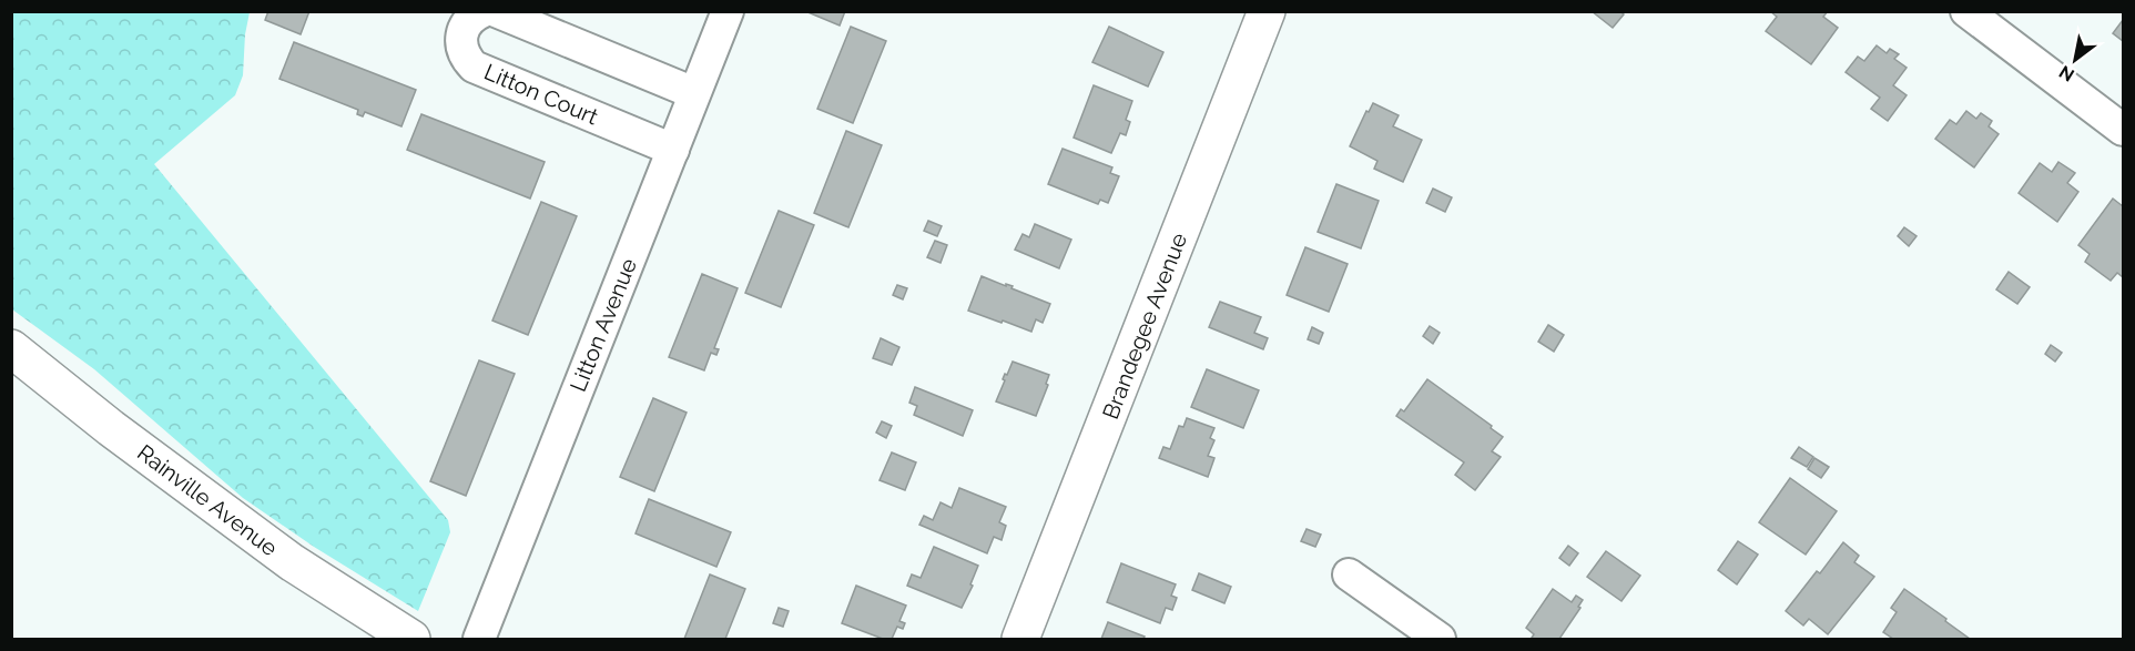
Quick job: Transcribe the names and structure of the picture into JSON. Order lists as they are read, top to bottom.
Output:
{
  "streets": {
    "street": [
      "Litton Court",
      "Litton Avenue",
      "Brandegee Avenue",
      "Rainville Avenue"
    ]
  },
  "crossings": [
    ["Litton Court", "Litton Avenue"]
  ],
  "north": "bottom left"
}
